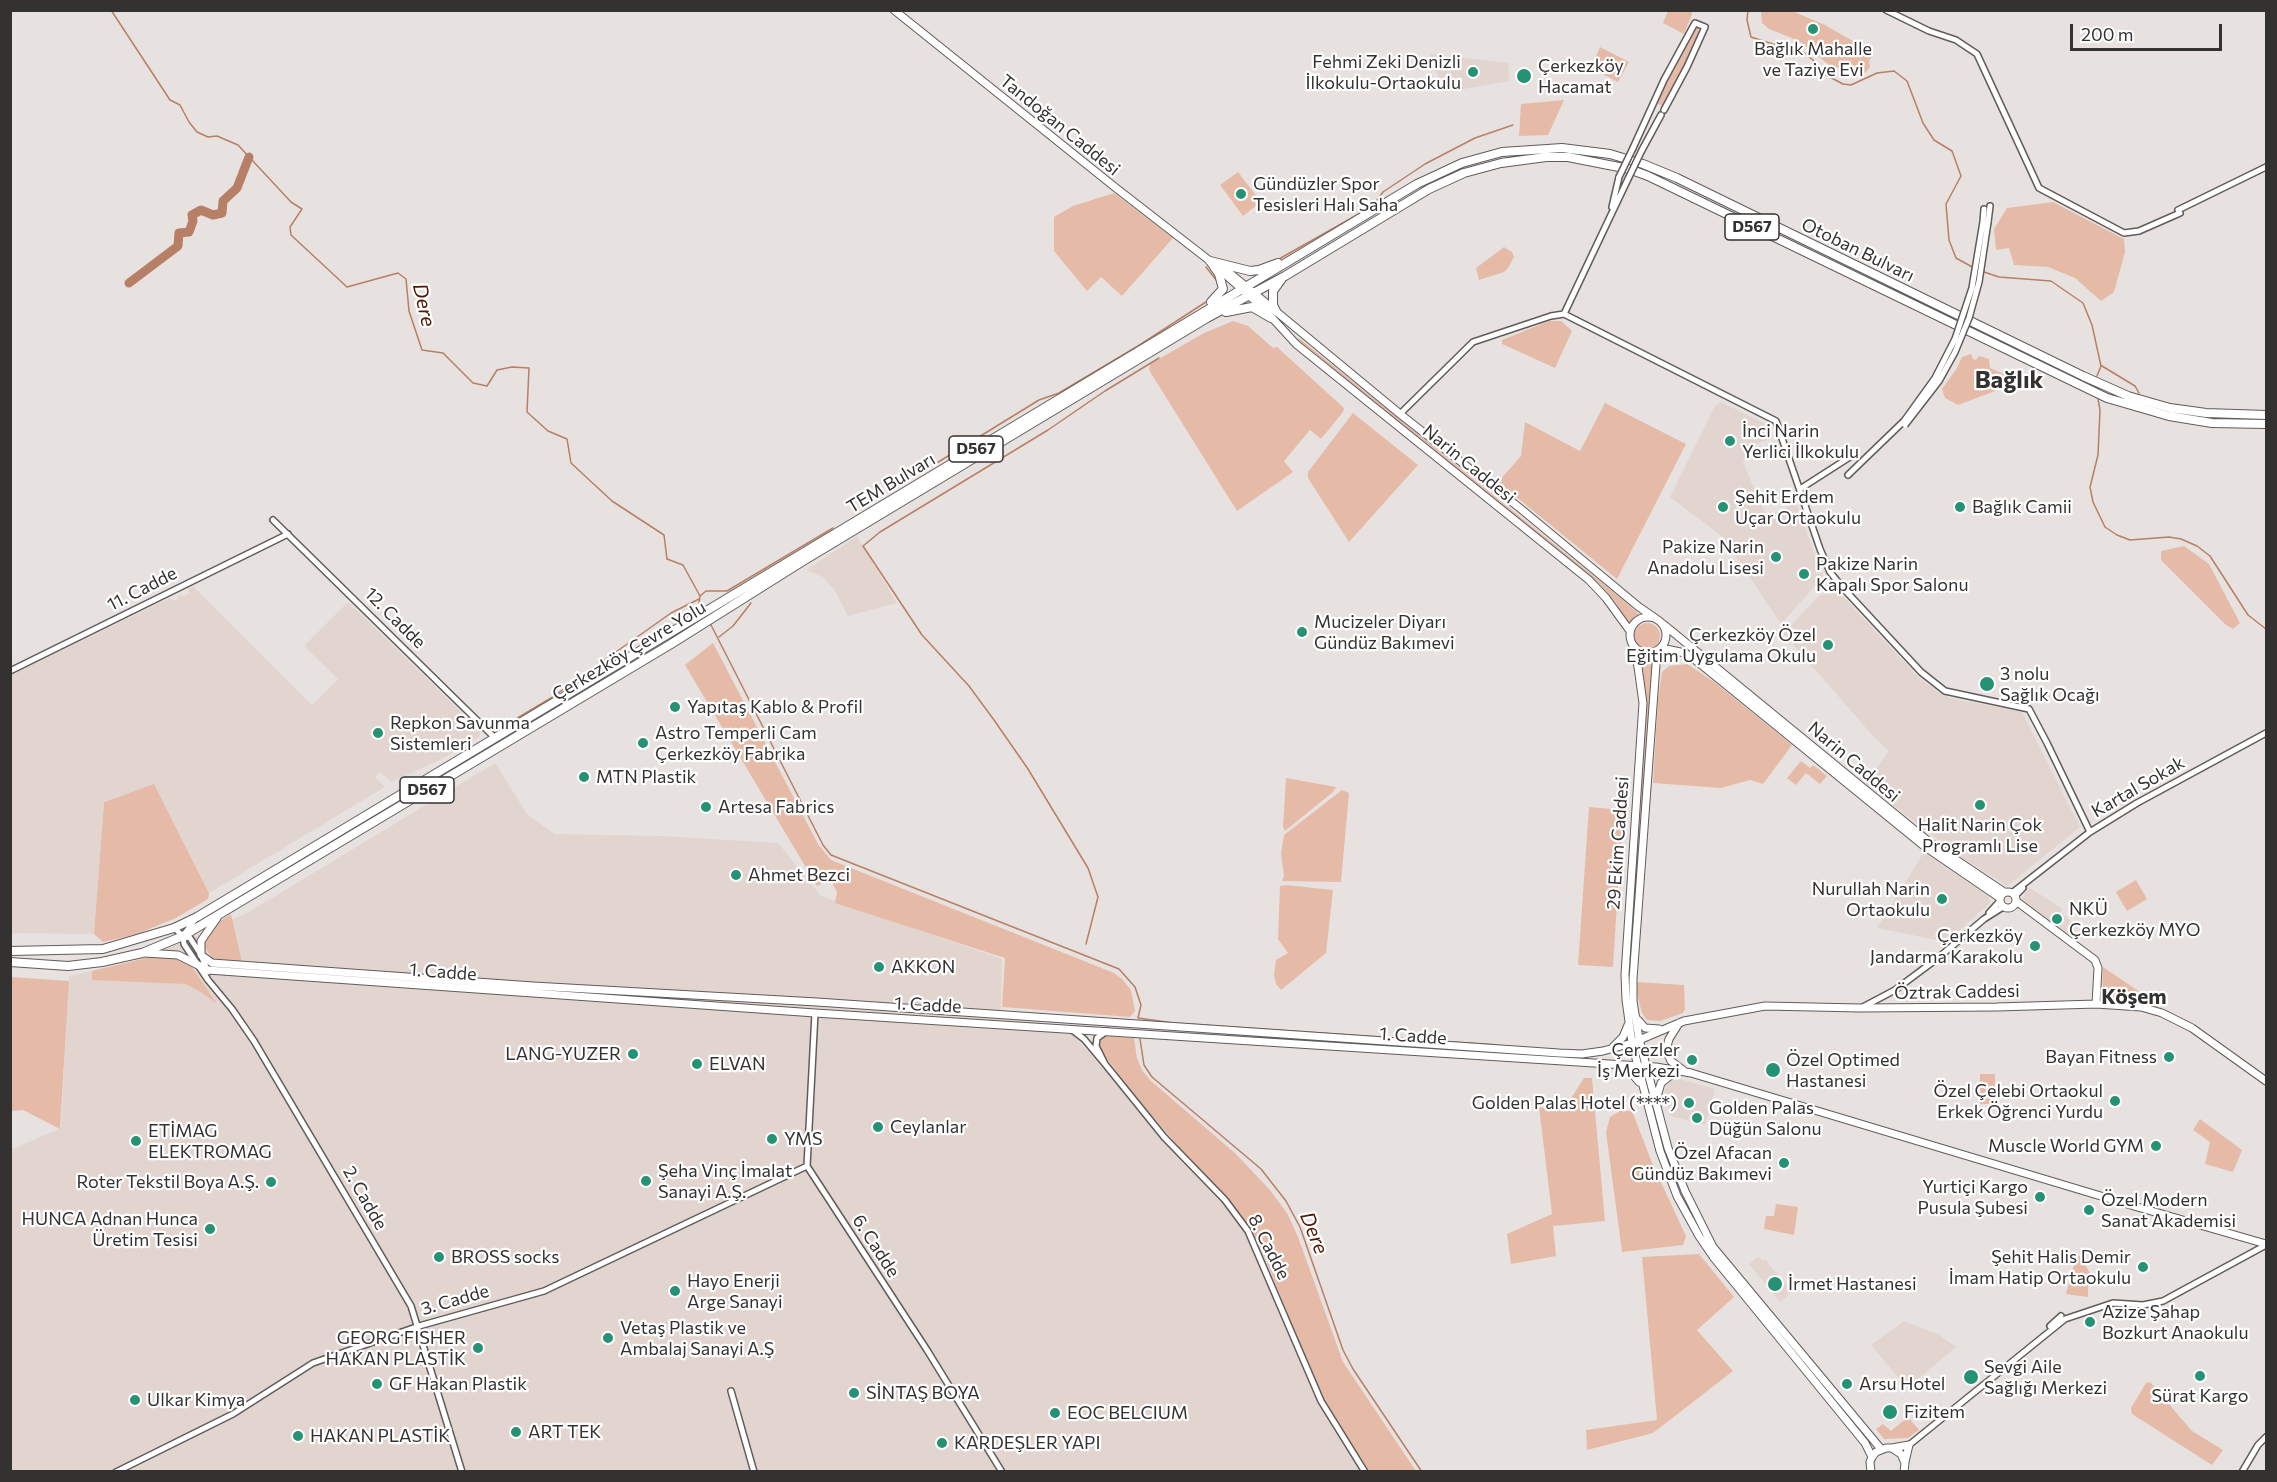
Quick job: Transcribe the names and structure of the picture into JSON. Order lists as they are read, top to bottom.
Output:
{
  "streets": {
    "highway": [
      "D567",
      "Otoban Bulvarı",
      "TEM Bulvarı",
      "Çerkezköy Çevre Yolu"
    ],
    "main road": [
      "Tandoğan Caddesi",
      "Narin Caddesi",
      "29 Ekim Caddesi",
      "1. Cadde",
      "Öztrak Caddesi"
    ],
    "street": [
      "11. Cadde",
      "12. Cadde",
      "Kartal Sokak",
      "2. Cadde",
      "6. Cadde",
      "8. Cadde",
      "3. Cadde"
    ]
  },
  "crossings": [
    ["Tandoğan Caddesi", "D567"],
    ["Tandoğan Caddesi", "Otoban Bulvarı"],
    ["Tandoğan Caddesi", "Narin Caddesi"],
    ["Tandoğan Caddesi", "TEM Bulvarı"],
    ["D567", "Otoban Bulvarı"],
    ["D567", "12. Cadde"],
    ["D567", "Çerkezköy Çevre Yolu"],
    ["D567", "2. Cadde"],
    ["Otoban Bulvarı", "TEM Bulvarı"],
    ["Narin Caddesi", "Kartal Sokak"],
    ["Narin Caddesi", "29 Ekim Caddesi"],
    ["TEM Bulvarı", "Çerkezköy Çevre Yolu"],
    ["11. Cadde", "12. Cadde"],
    ["12. Cadde", "Çerkezköy Çevre Yolu"],
    ["Çerkezköy Çevre Yolu", "2. Cadde"],
    ["Kartal Sokak", "Öztrak Caddesi"],
    ["29 Ekim Caddesi", "1. Cadde"],
    ["29 Ekim Caddesi", "Öztrak Caddesi"],
    ["1. Cadde", "Öztrak Caddesi"],
    ["1. Cadde", "8. Cadde"],
    ["2. Cadde", "3. Cadde"],
    ["6. Cadde", "3. Cadde"]
  ],
  "districts": ["Bağlık", "Köşem"],
  "water": ["Dere"],
  "places": [
    "Bağlık Mahalle ve Taziye Evi",
    "Fehmi Zeki Denizli İlkokulu-Ortaokulu",
    "Çerkezköy Hacamat",
    "Gündüzler Spor Tesisleri Halı Saha",
    "İnci Narin Yerlici İlkokulu",
    "Şehit Erdem Uçar Ortaokulu",
    "Bağlık Camii",
    "Pakize Narin Anadolu Lisesi",
    "Pakize Narin Kapalı Spor Salonu",
    "Mucizeler Diyarı Gündüz Bakımevi",
    "Çerkezköy Özel Eğitim Uygulama Okulu",
    "3 nolu Sağlık Ocağı",
    "Yapıtaş Kablo & Profil",
    "Repkon Savunma Sistemleri",
    "Astro Temperli Cam Çerkezköy Fabrika",
    "MTN Plastik",
    "Halit Narin Çok Programlı Lise",
    "Artesa Fabrics",
    "Ahmet Bezci",
    "Nurullah Narin Ortaokulu",
    "NKÜ Çerkezköy MYO",
    "Çerkezköy Jandarma Karakolu",
    "AKKON",
    "LANG-YUZER",
    "Bayan Fitness",
    "Çerezler İş Merkezi",
    "ELVAN",
    "Özel Optimed Hastanesi",
    "Özel Çelebi Ortaokul Erkek Öğrenci Yurdu",
    "Golden Palas Hotel (****)",
    "Golden Palas Düğün Salonu",
    "Ceylanlar",
    "YMS",
    "ETİMAG ELEKTROMAG",
    "Muscle World GYM",
    "Özel Afacan Gündüz Bakımevi",
    "Şeha Vinç İmalat Sanayi A.Ş.",
    "Roter Tekstil Boya A.Ş.",
    "Yurtiçi Kargo Pusula Şubesi",
    "Özel Modern Sanat Akademisi",
    "HUNCA Adnan Hunca Üretim Tesisi",
    "BROSS socks",
    "Şehit Halis Demir İmam Hatip Ortaokulu",
    "İrmet Hastanesi",
    "Hayo Enerji Arge Sanayi",
    "Azize Şahap Bozkurt Anaokulu",
    "Vetaş Plastik ve Ambalaj Sanayi A.Ş",
    "GEORG FISHER HAKAN PLASTİK",
    "Sürat Kargo",
    "Sevgi Aile Sağlığı Merkezi",
    "GF Hakan Plastik",
    "Arsu Hotel",
    "SİNTAŞ BOYA",
    "Ulkar Kimya",
    "Fizitem",
    "EOC BELCIUM",
    "ART TEK",
    "HAKAN PLASTİK",
    "KARDEŞLER YAPI"
  ],
  "scale_bar": "200 m"
}
